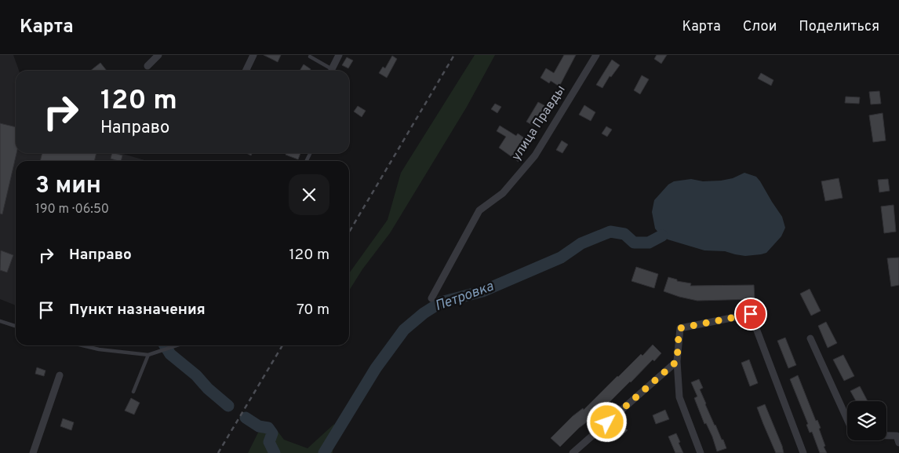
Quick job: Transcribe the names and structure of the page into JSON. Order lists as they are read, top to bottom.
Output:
{
  "streets": {
    "street": ["улица Правды"]
  },
  "water": ["Петровка"],
  "page": {
    "header": "Карта",
    "nav": ["Карта", "Слои", "Поделиться"],
    "turn": ["120 m", "Направо"],
    "heading": ["3 мин", "190 m · 06:50"],
    "list": [
      {
        "name": "Направо",
        "value": "120 m"
      },
      {
        "name": "Пункт назначения",
        "value": "70 m"
      }
    ]
  }
}
